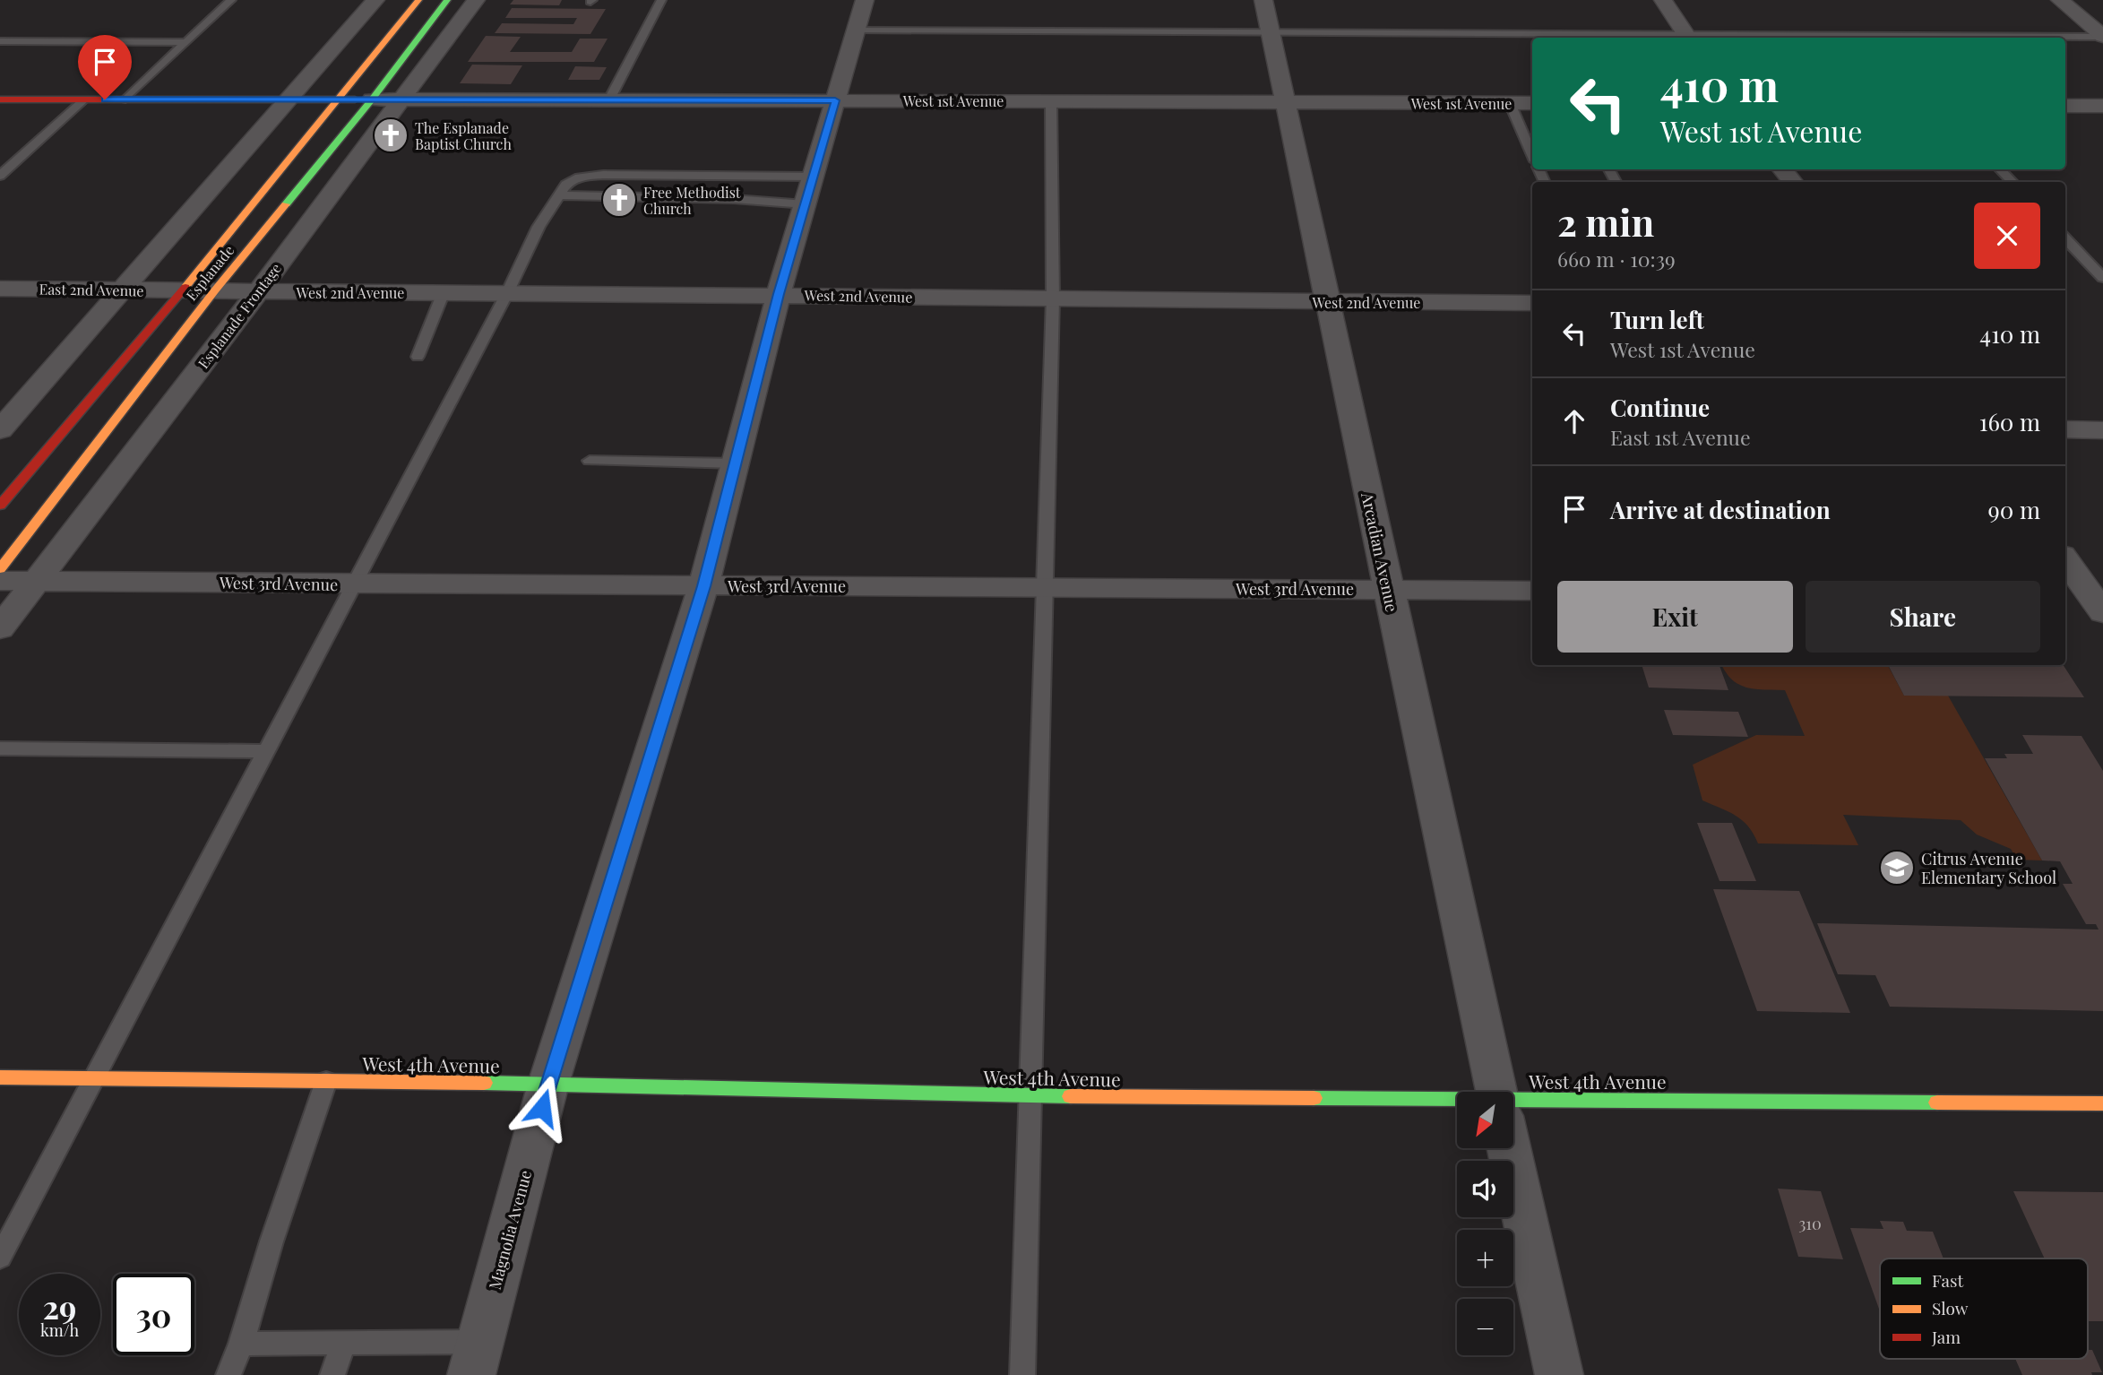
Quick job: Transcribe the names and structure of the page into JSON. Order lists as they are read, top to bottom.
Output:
{
  "streets": {
    "main road": ["Esplanade", "West 4th Avenue"],
    "street": [
      "West 1st Avenue",
      "East 2nd Avenue",
      "West 2nd Avenue",
      "Esplanade Frontage",
      "Arcadian Avenue",
      "West 3rd Avenue",
      "Magnolia Avenue"
    ]
  },
  "crossings": [
    ["West 1st Avenue", "Esplanade"],
    ["West 1st Avenue", "Esplanade Frontage"],
    ["West 1st Avenue", "Arcadian Avenue"],
    ["West 1st Avenue", "Magnolia Avenue"],
    ["Esplanade", "East 2nd Avenue"],
    ["Esplanade", "West 2nd Avenue"],
    ["East 2nd Avenue", "West 2nd Avenue"],
    ["West 2nd Avenue", "Esplanade Frontage"],
    ["West 2nd Avenue", "Arcadian Avenue"],
    ["West 2nd Avenue", "Magnolia Avenue"],
    ["Esplanade Frontage", "West 3rd Avenue"],
    ["Arcadian Avenue", "West 3rd Avenue"],
    ["West 3rd Avenue", "Magnolia Avenue"],
    ["West 4th Avenue", "Magnolia Avenue"]
  ],
  "places": {
    "church": ["The Esplanade Baptist Church", "Free Methodist Church"],
    "school or university": ["Citrus Avenue Elementary School"]
  },
  "house_numbers": ["310"],
  "legend": ["Fast", "Slow", "Jam"],
  "north": "bottom left",
  "page": {
    "turn": ["410 m", "West 1st Avenue"],
    "heading": ["2 min", "660 m · 10:39"],
    "list": [
      {
        "name": "Turn left",
        "note": "West 1st Avenue",
        "value": "410 m"
      },
      {
        "name": "Continue",
        "note": "East 1st Avenue",
        "value": "160 m"
      },
      {
        "name": "Arrive at destination",
        "value": "90 m"
      }
    ],
    "buttons": ["Exit", "Share"],
    "map_buttons": ["+", "−"],
    "speed": "29 km/h",
    "limit": "30"
  }
}
